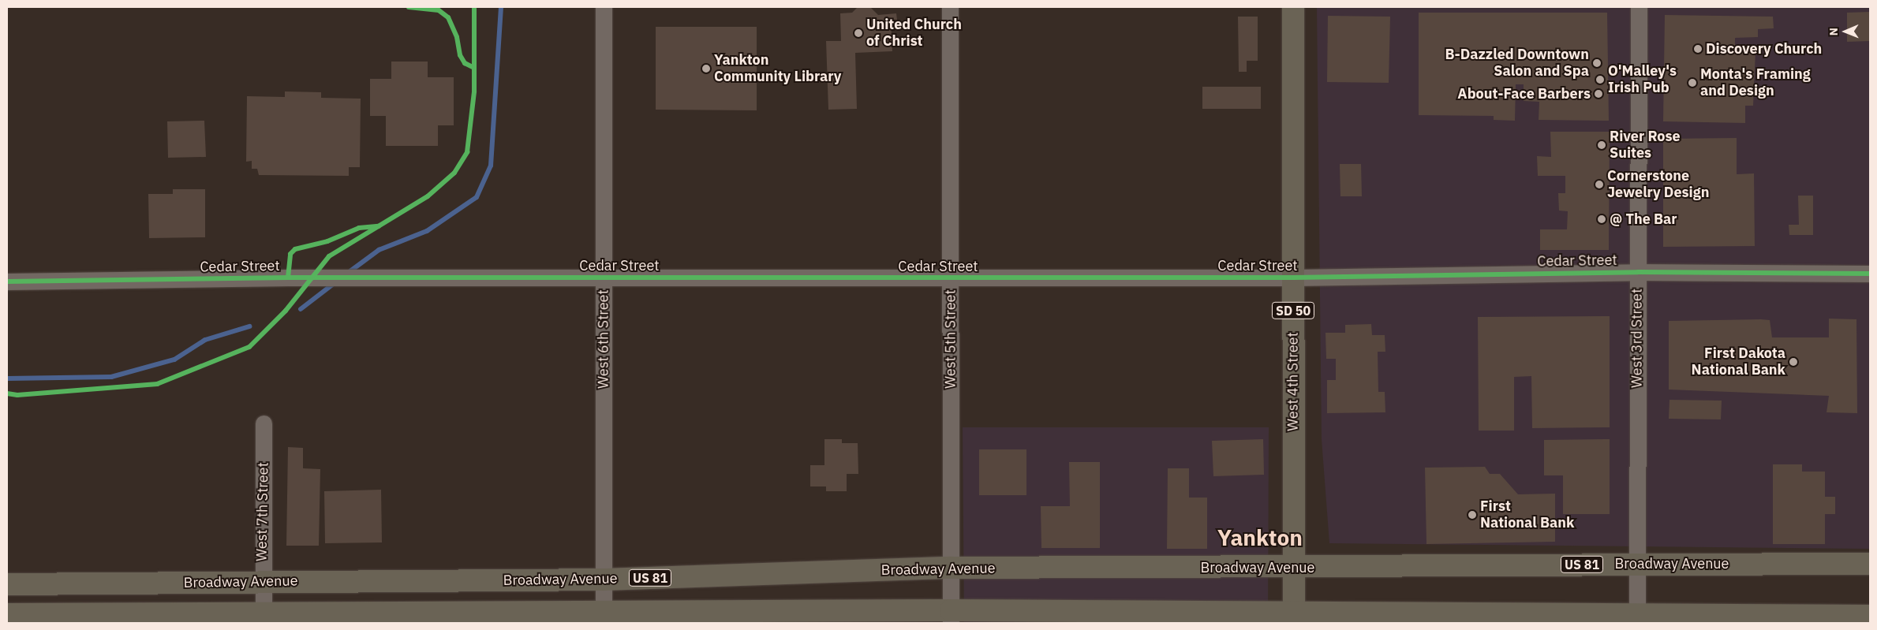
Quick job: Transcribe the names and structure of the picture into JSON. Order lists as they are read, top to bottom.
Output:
{
  "streets": {
    "highway": [
      "SD 50",
      "West 4th Street",
      "Broadway Avenue",
      "US 81"
    ],
    "street": [
      "Cedar Street",
      "West 3rd Street",
      "West 6th Street",
      "West 5th Street",
      "West 7th Street"
    ]
  },
  "crossings": [
    ["Cedar Street", "West 3rd Street"],
    ["Cedar Street", "West 6th Street"],
    ["Cedar Street", "West 5th Street"],
    ["Cedar Street", "West 4th Street"],
    ["West 3rd Street", "Broadway Avenue"],
    ["West 6th Street", "Broadway Avenue"],
    ["West 5th Street", "Broadway Avenue"],
    ["West 4th Street", "Broadway Avenue"],
    ["West 7th Street", "Broadway Avenue"]
  ],
  "districts": ["Yankton"],
  "places": [
    "United Church of Christ",
    "Discovery Church",
    "B-Dazzled Downtown Salon and Spa",
    "Yankton Community Library",
    "O'Malley's Irish Pub",
    "Monta's Framing and Design",
    "About-Face Barbers",
    "River Rose Suites",
    "Cornerstone Jewelry Design",
    "@ The Bar",
    "First Dakota National Bank",
    "First National Bank"
  ],
  "north": "left"
}
